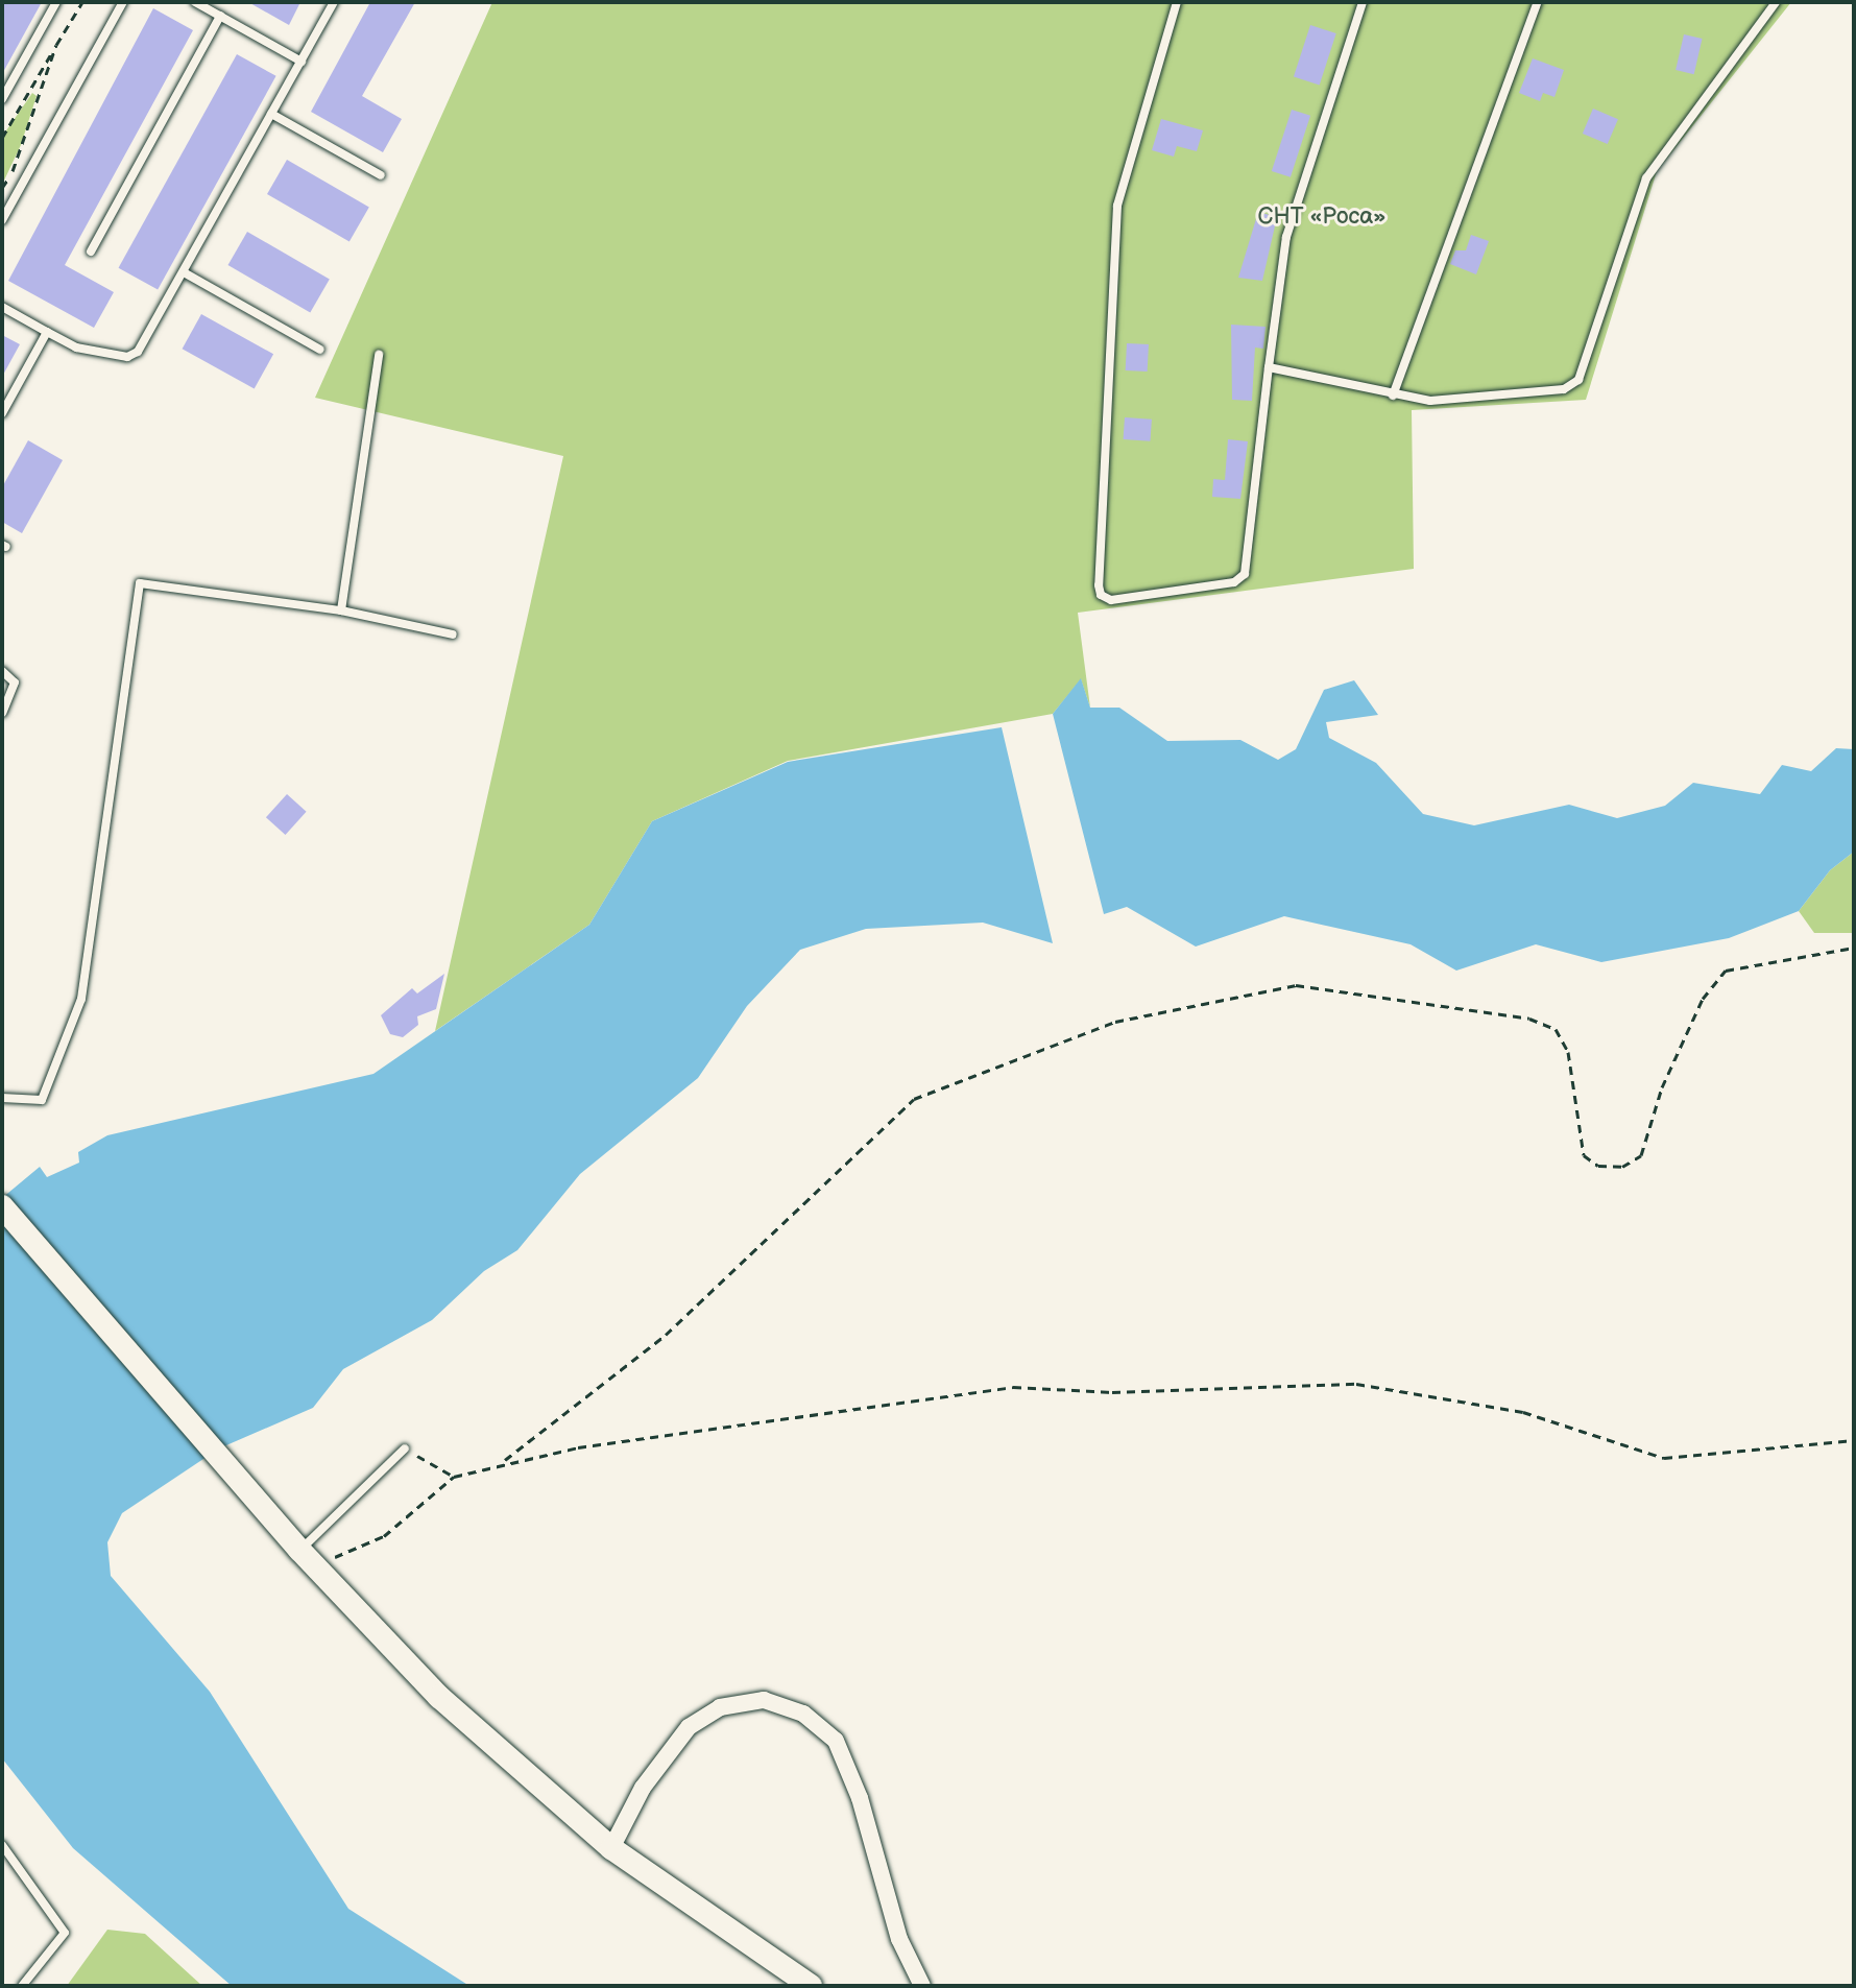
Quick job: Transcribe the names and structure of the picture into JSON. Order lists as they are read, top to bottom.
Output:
{
  "parks": ["СНТ «Роса»"]
}
